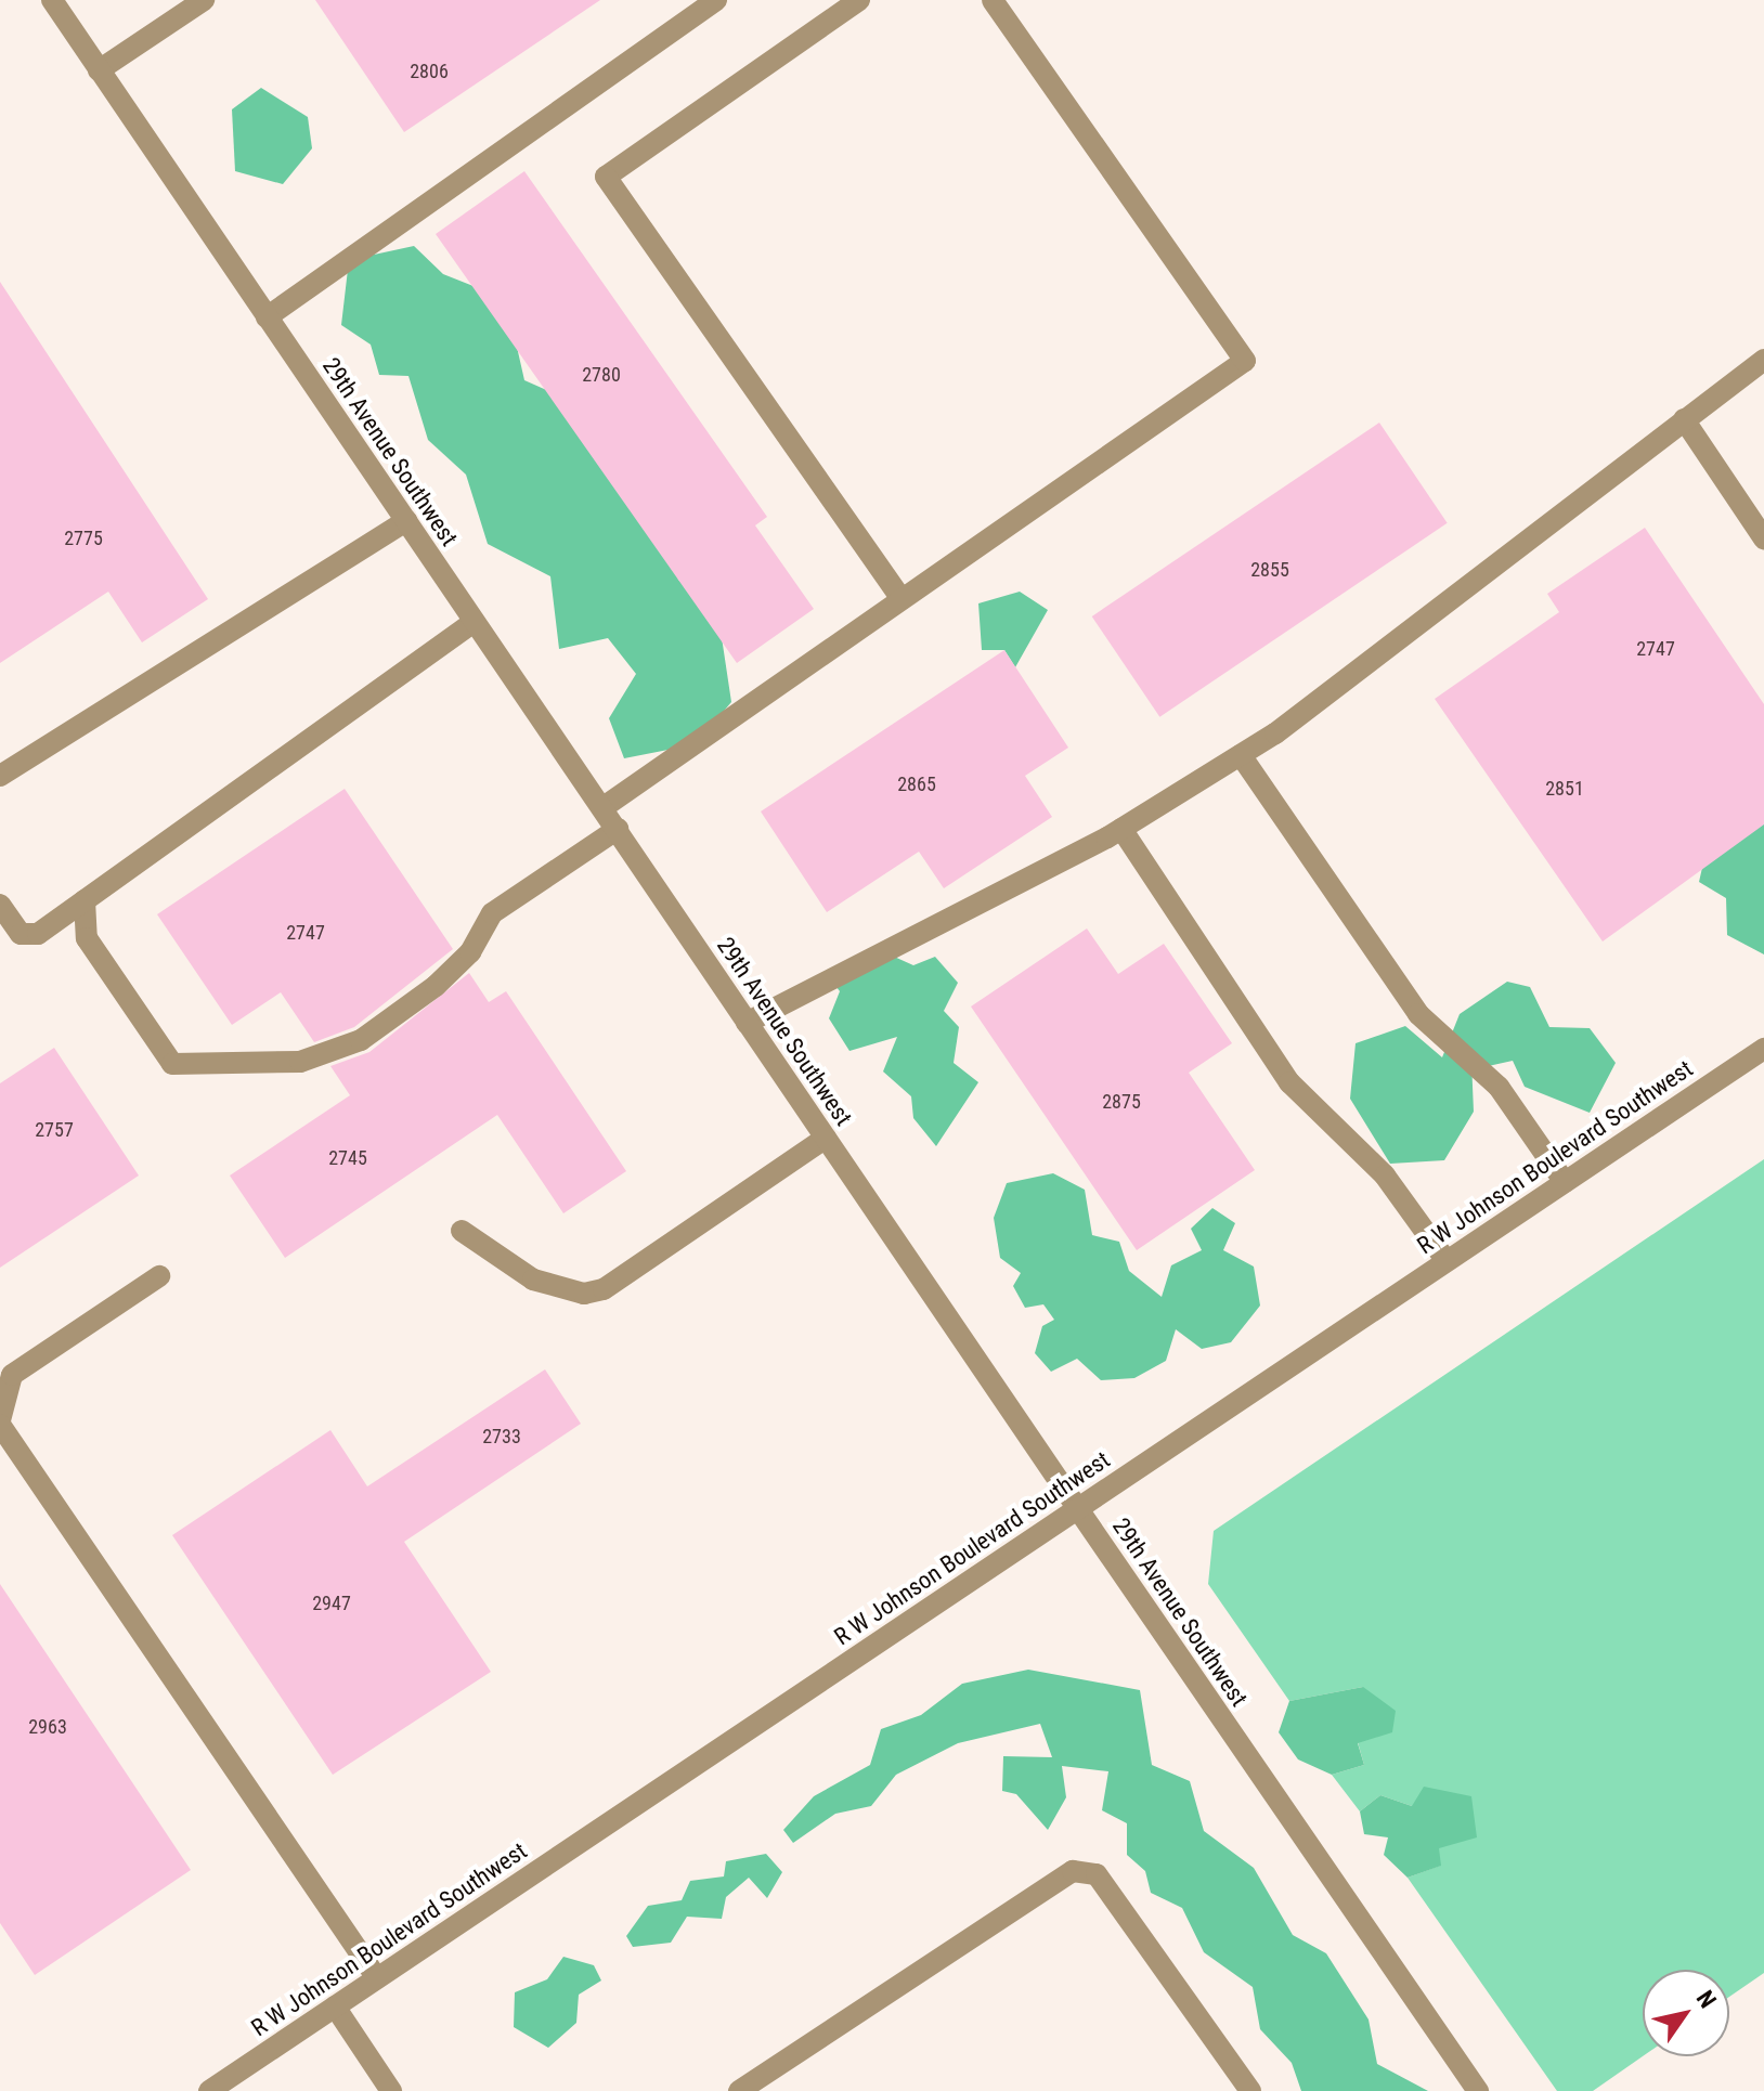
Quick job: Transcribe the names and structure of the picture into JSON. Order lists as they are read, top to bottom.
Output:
{
  "streets": {
    "street": ["29th Avenue Southwest", "R W Johnson Boulevard Southwest"]
  },
  "crossings": [
    ["29th Avenue Southwest", "R W Johnson Boulevard Southwest"]
  ],
  "house_numbers": [
    "2806",
    "2780",
    "2775",
    "2855",
    "2747",
    "2865",
    "2851",
    "2747",
    "2875",
    "2757",
    "2745",
    "2733",
    "2947",
    "2963"
  ],
  "north": "top right"
}
